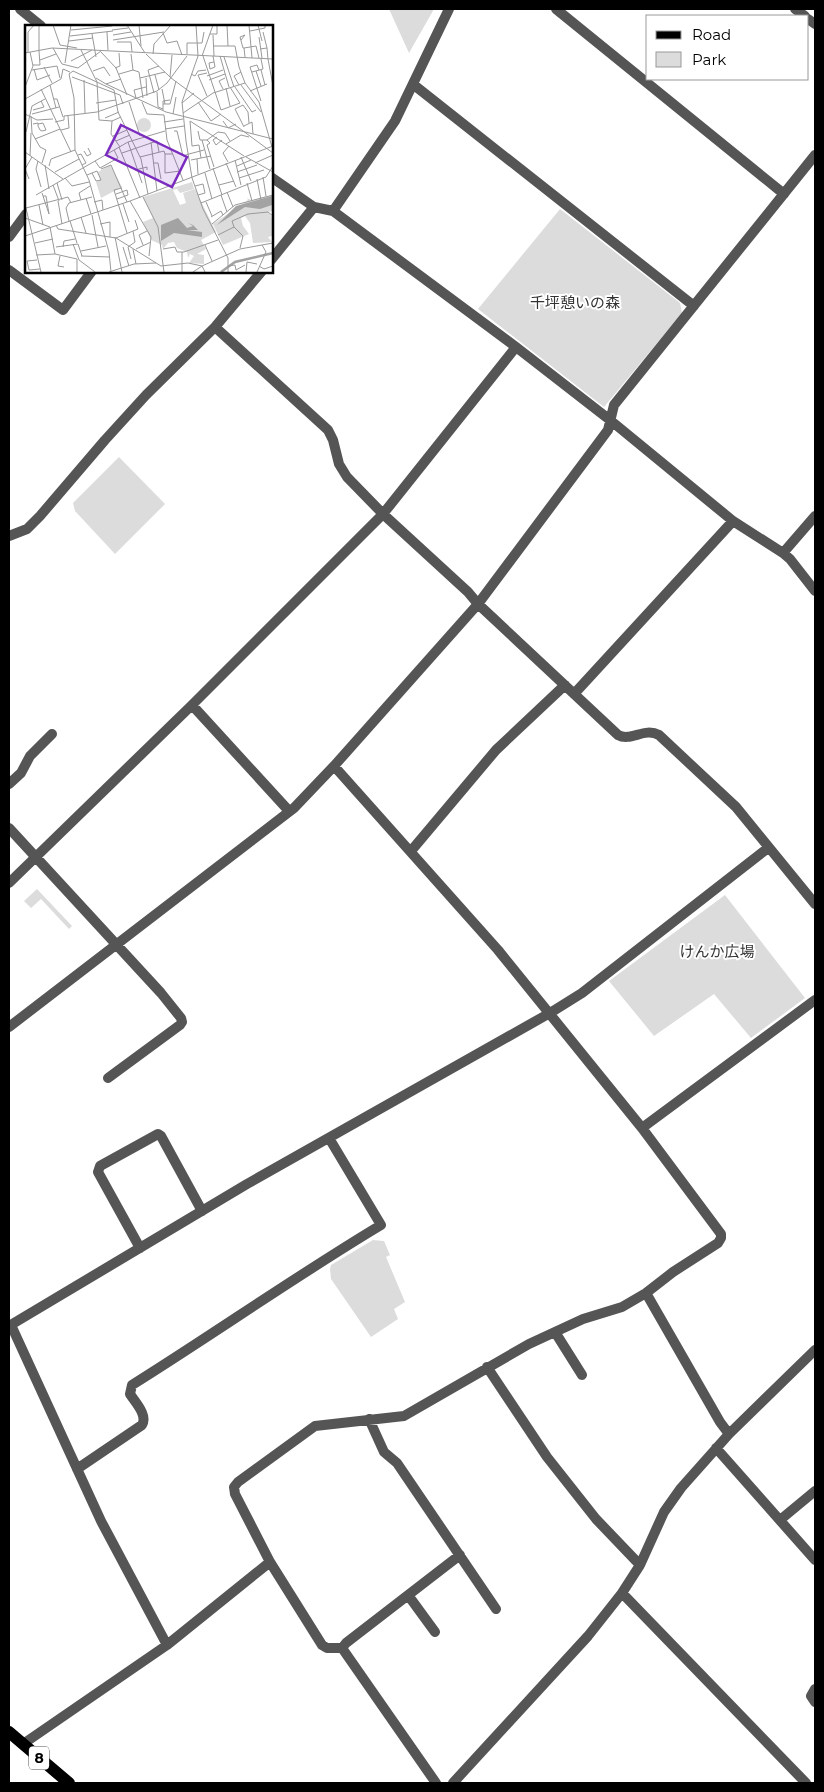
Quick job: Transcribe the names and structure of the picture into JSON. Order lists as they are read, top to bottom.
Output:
{
  "streets": {
    "main road": ["8"]
  },
  "parks": ["千坪憩いの森", "けんか広場"],
  "legend": ["Road", "Park"]
}
